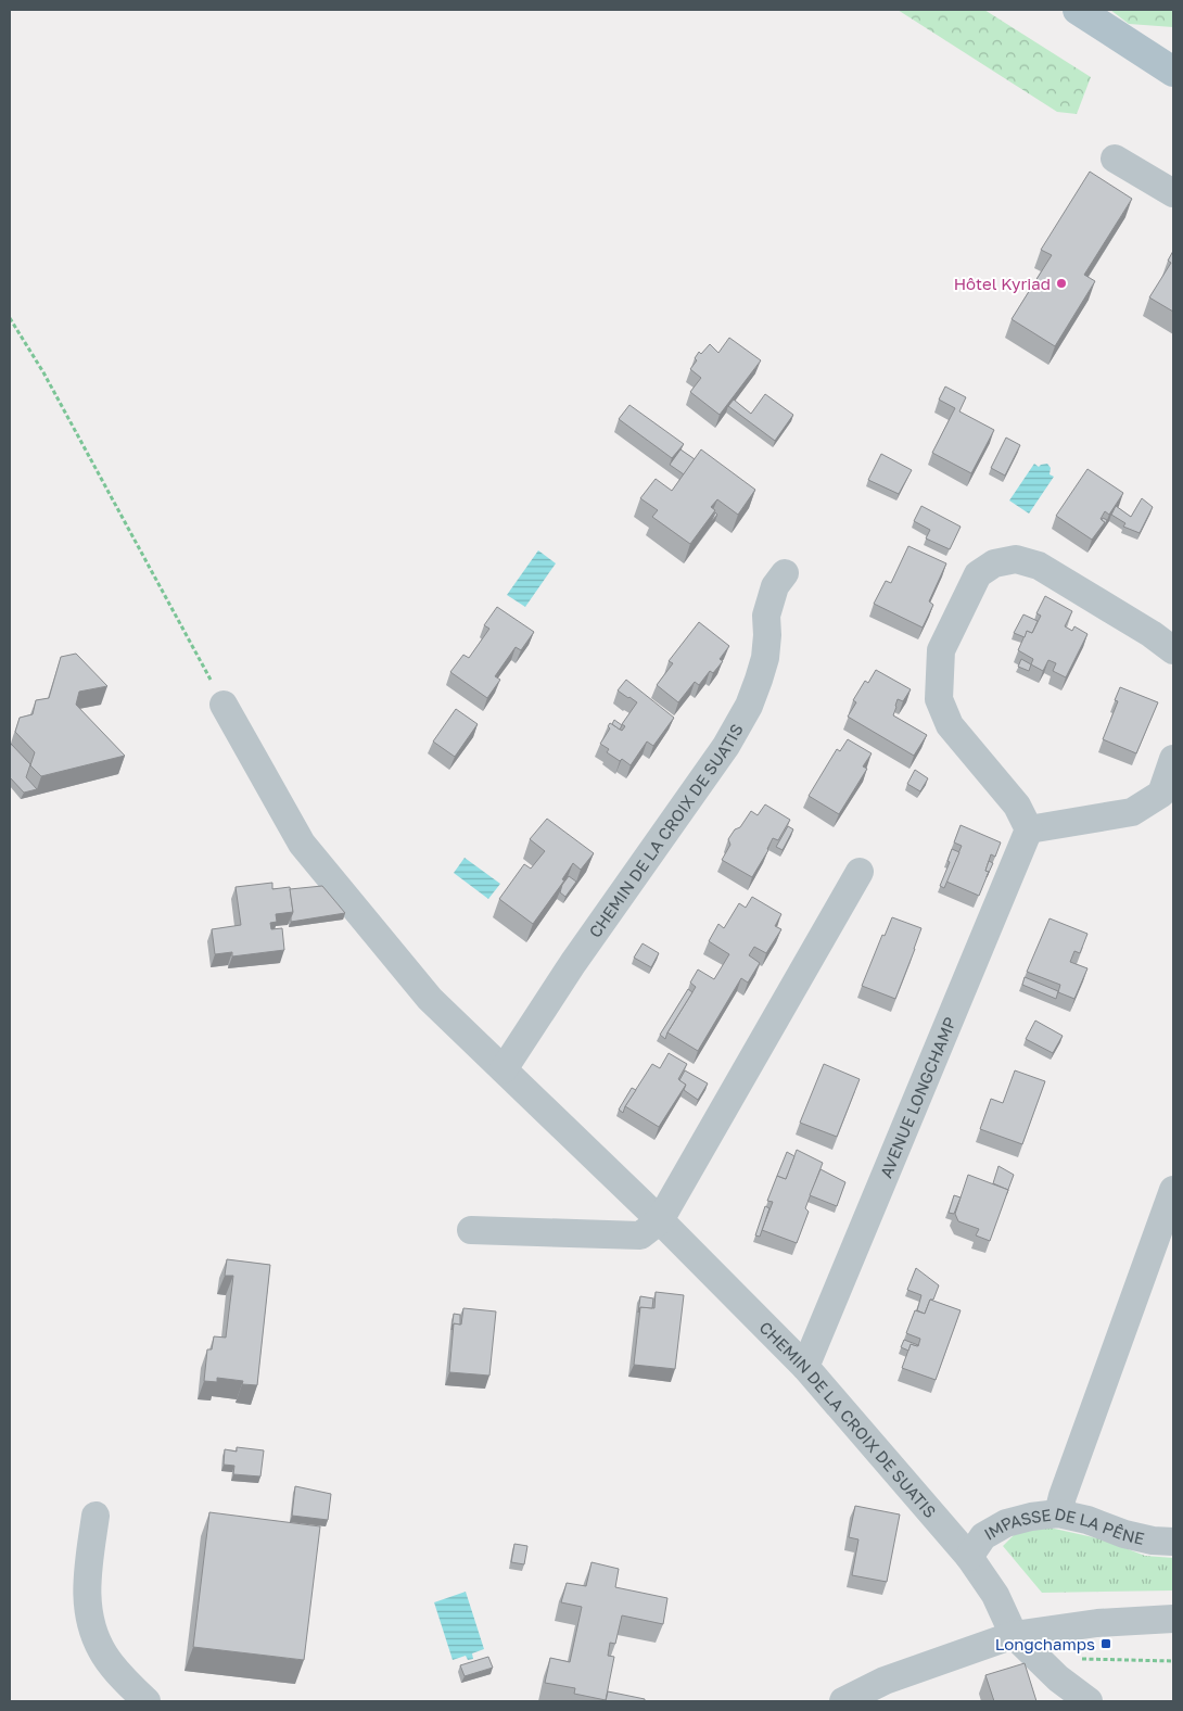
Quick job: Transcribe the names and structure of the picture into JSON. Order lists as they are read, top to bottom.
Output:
{
  "streets": {
    "street": ["CHEMIN DE LA CROIX DE SUATIS", "AVENUE LONGCHAMP", "IMPASSE DE LA PÊNE"]
  },
  "crossings": [
    ["CHEMIN DE LA CROIX DE SUATIS", "AVENUE LONGCHAMP"],
    ["CHEMIN DE LA CROIX DE SUATIS", "IMPASSE DE LA PÊNE"]
  ],
  "places": {
    "other": ["Hôtel Kyriad"],
    "transit": ["Longchamps"]
  }
}
